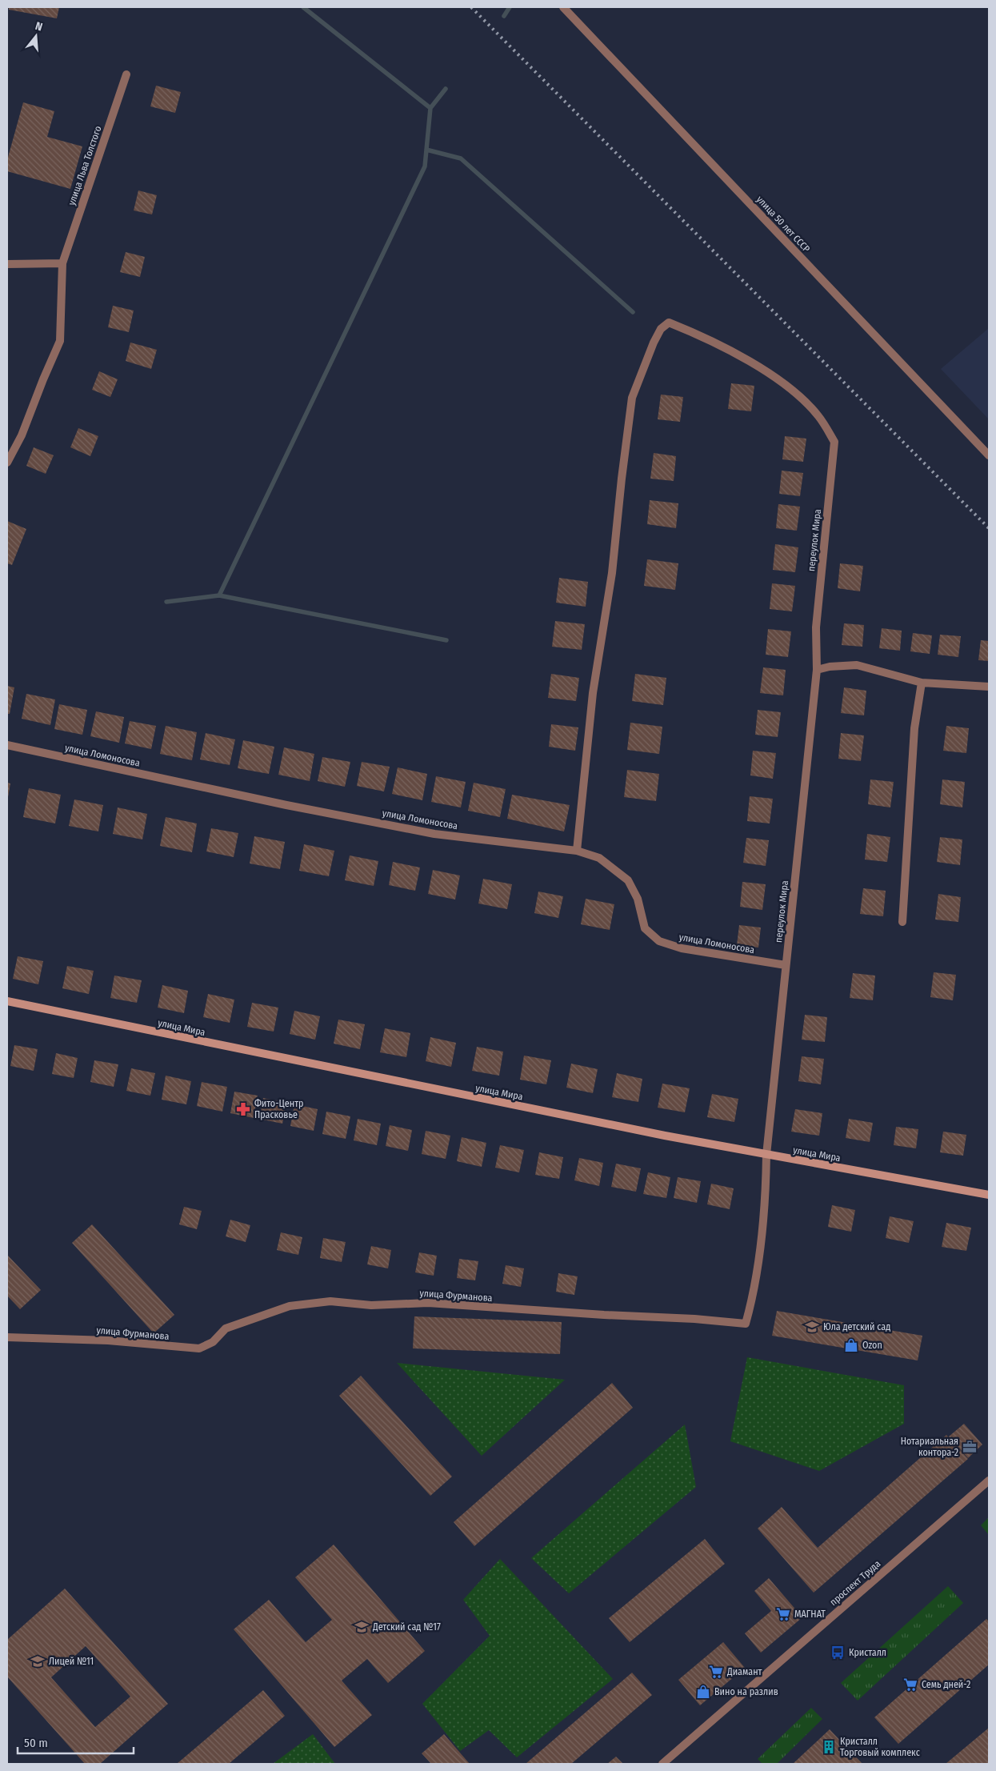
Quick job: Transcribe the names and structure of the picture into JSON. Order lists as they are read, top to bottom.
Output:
{
  "streets": {
    "main road": ["улица Мира"],
    "street": [
      "улица Льва Толстого",
      "улица 50 лет СССР",
      "переулок Мира",
      "улица Ломоносова",
      "улица Фурманова",
      "проспект Труда"
    ]
  },
  "crossings": [
    ["переулок Мира", "улица Ломоносова"],
    ["переулок Мира", "улица Мира"],
    ["переулок Мира", "улица Фурманова"],
    ["улица Мира", "улица Фурманова"]
  ],
  "places": {
    "pharmacy": ["Фито-Центр Прасковье"],
    "school or university": ["Юла детский сад", "Детский сад №17", "Лицей №11"],
    "shop": ["Ozon", "Вино на разлив"],
    "office": ["Нотариальная контора-2"],
    "supermarket": ["МАГНАТ", "Диамант", "Семь дней-2"],
    "bus stop": ["Кристалл"],
    "building": ["Кристалл Торговый комплекс"]
  },
  "scale_bar": "50 m",
  "north": "top"
}
